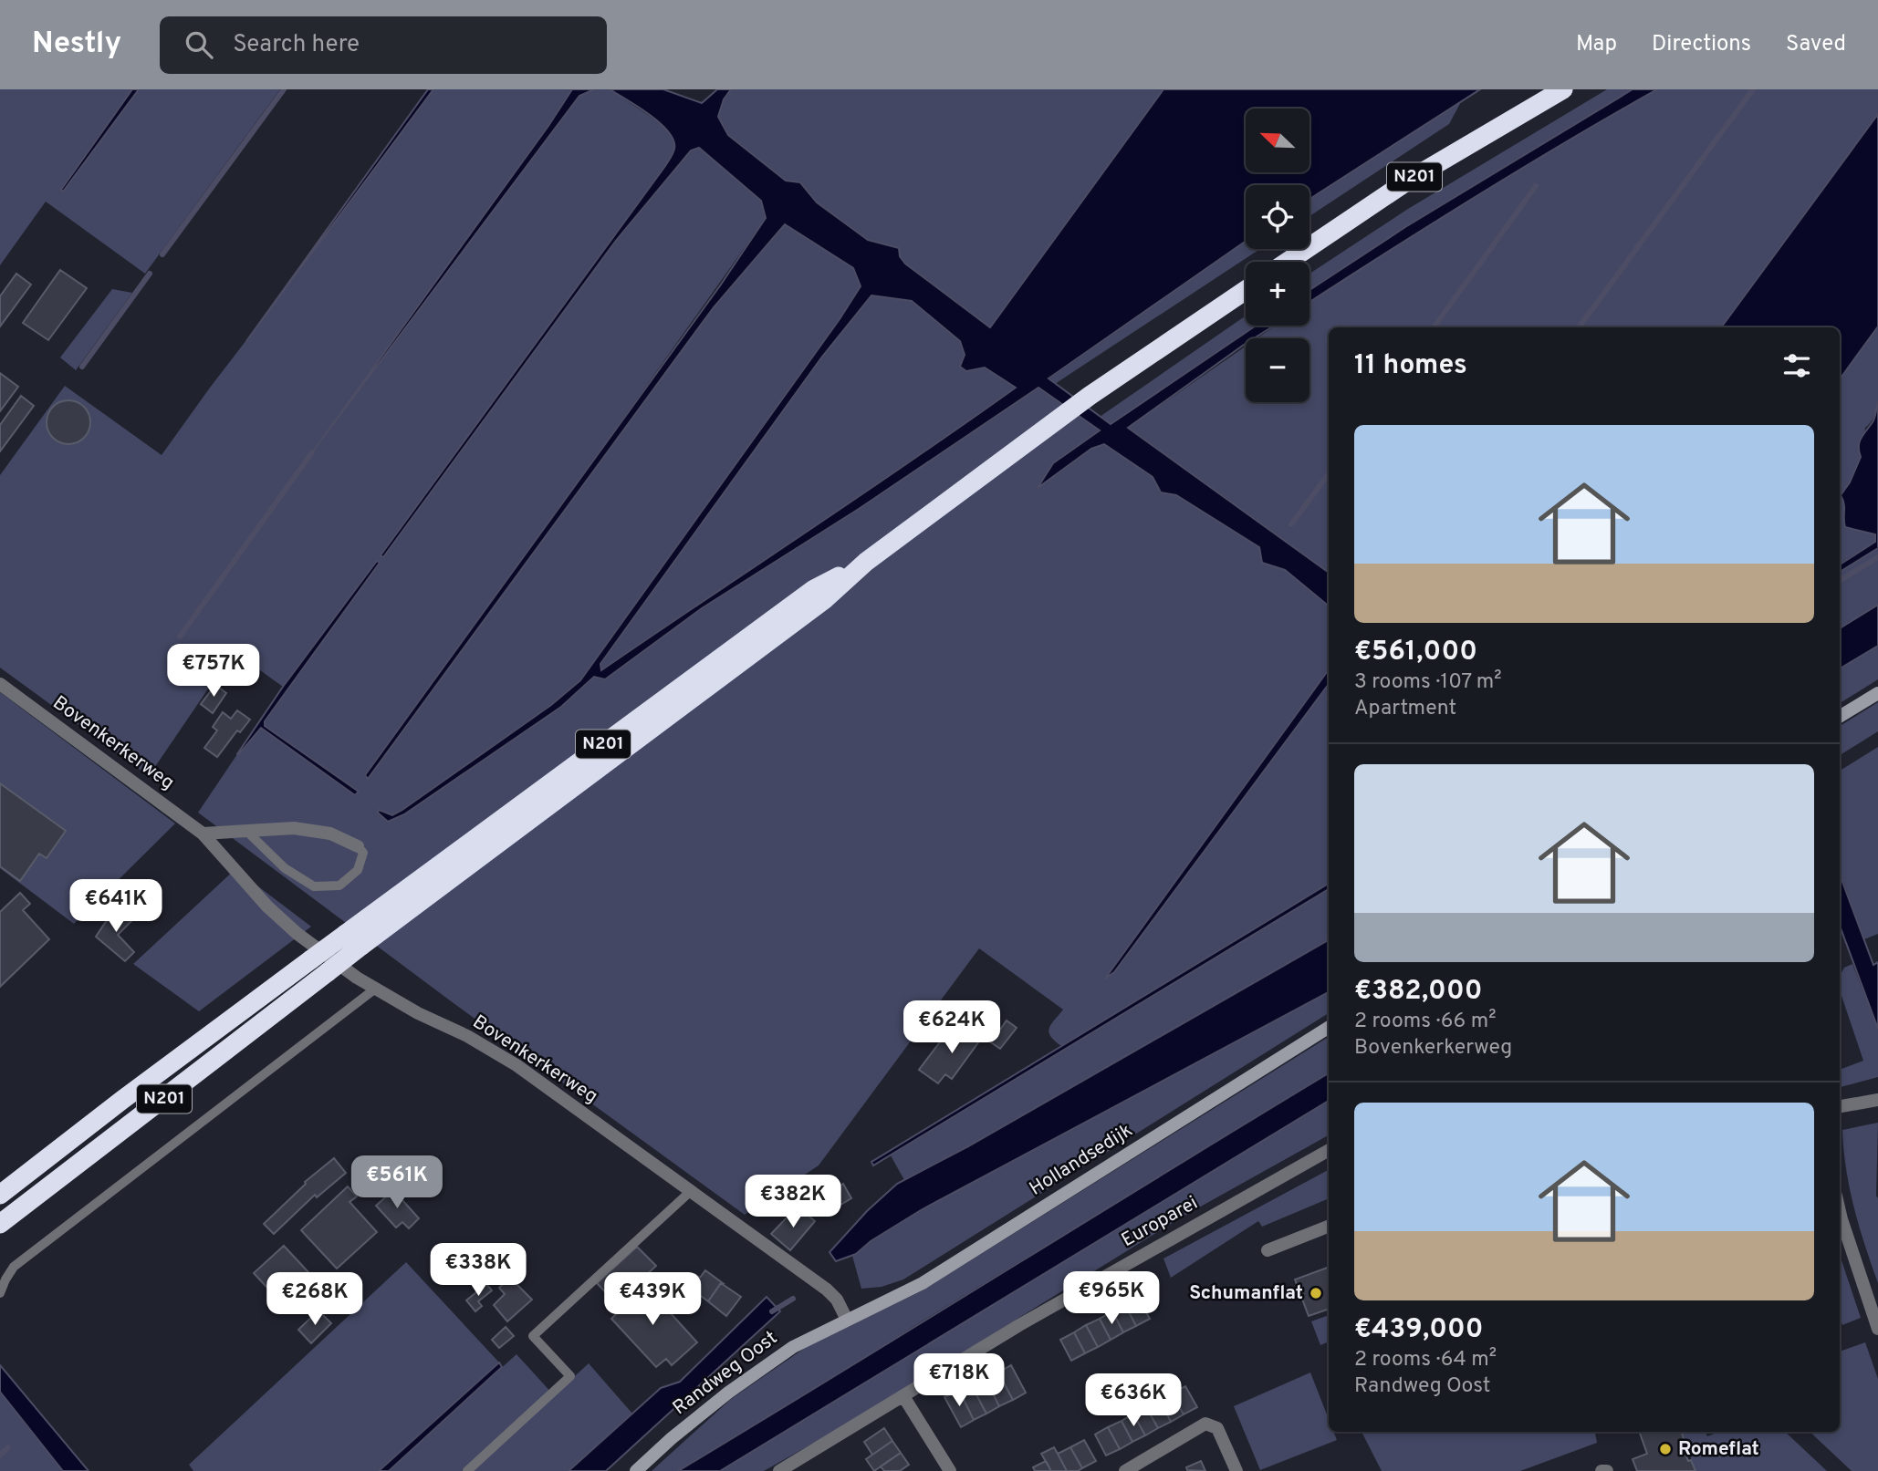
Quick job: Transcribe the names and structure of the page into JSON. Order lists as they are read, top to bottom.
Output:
{
  "streets": {
    "highway": ["N201"],
    "street": [
      "Bovenkerkerweg",
      "Hollandsedijk",
      "Europarei",
      "Randweg Oost"
    ]
  },
  "crossings": [
    ["Bovenkerkerweg", "Hollandsedijk"],
    ["Bovenkerkerweg", "Randweg Oost"],
    ["Hollandsedijk", "Randweg Oost"]
  ],
  "places": ["Schumanflat", "Romeflat"],
  "north": "top left",
  "page": {
    "header": "Nestly",
    "search": "Search here",
    "nav": ["Map", "Directions", "Saved"],
    "map_buttons": ["+", "−"],
    "heading": "11 homes",
    "list": [
      {
        "name": "€561,000",
        "note": "3 rooms · 107 m² · Apartment"
      },
      {
        "name": "€382,000",
        "note": "2 rooms · 66 m² · Bovenkerkerweg"
      },
      {
        "name": "€439,000",
        "note": "2 rooms · 64 m² · Randweg Oost"
      }
    ],
    "price": [
      "€757K",
      "€641K",
      "€624K",
      "€561K",
      "€382K",
      "€338K",
      "€965K",
      "€268K",
      "€439K",
      "€718K",
      "€636K"
    ]
  }
}
